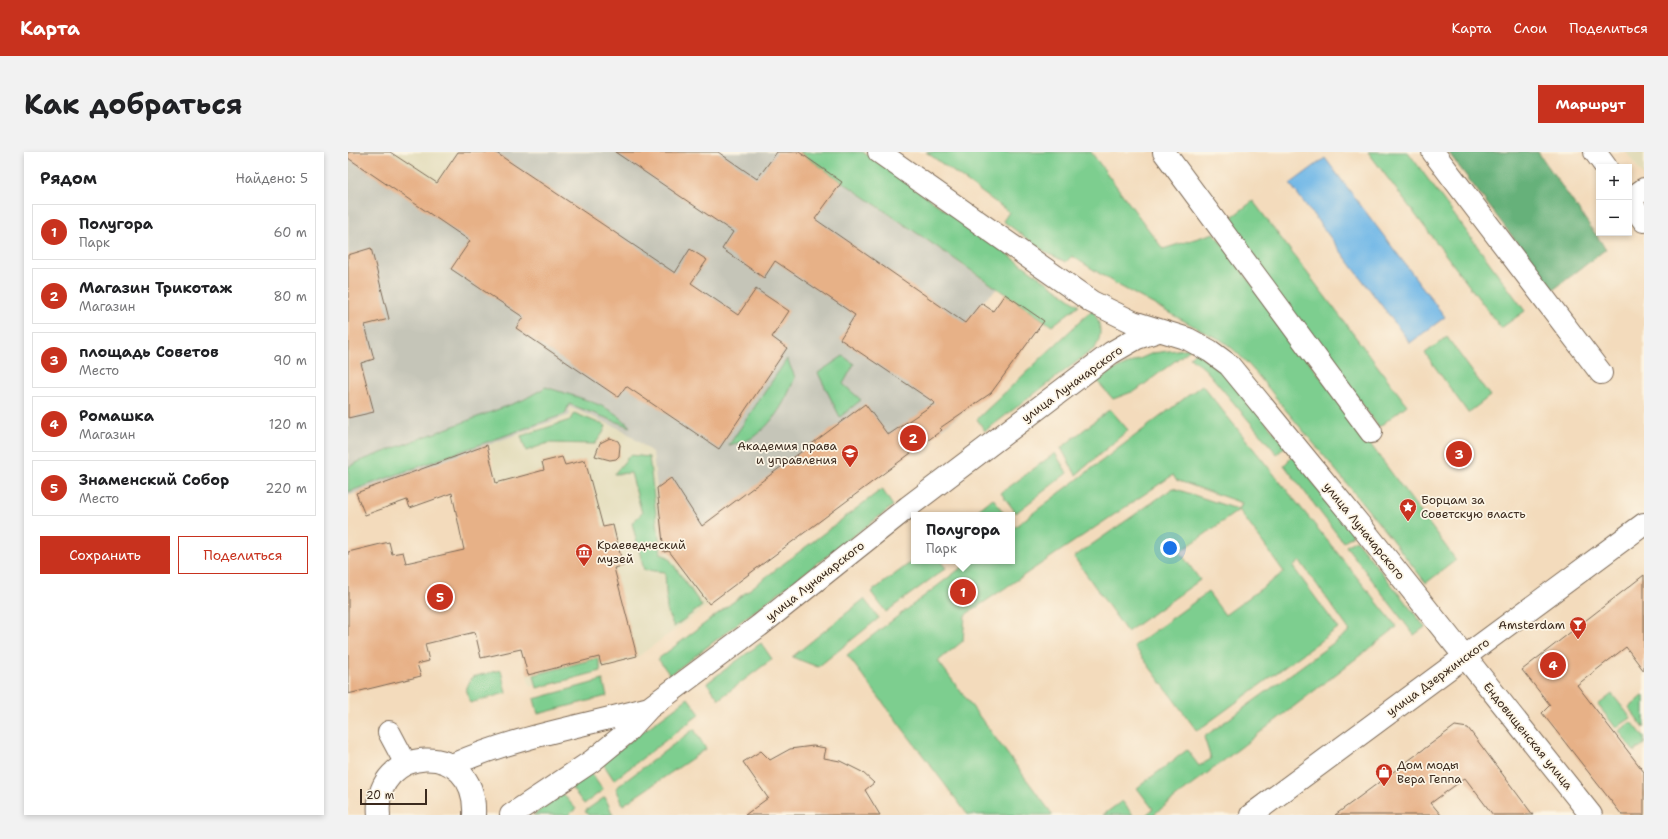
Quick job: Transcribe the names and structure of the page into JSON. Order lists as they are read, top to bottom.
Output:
{
  "streets": {
    "street": ["улица Луначарского", "улица Дзержинского", "Ендовищенская улица"]
  },
  "crossings": [
    ["улица Луначарского", "улица Дзержинского"],
    ["улица Луначарского", "Ендовищенская улица"],
    ["улица Дзержинского", "Ендовищенская улица"]
  ],
  "places": {
    "school or university": ["Академия права и управления"],
    "place": ["Борцам за Советскую власть"],
    "museum": ["Краеведческий музей"],
    "bar": ["Amsterdam"],
    "shop": ["Дом моды Вера Геппа"]
  },
  "scale_bar": "20 m",
  "page": {
    "header": "Карта",
    "nav": ["Карта", "Слои", "Поделиться"],
    "title": "Как добраться",
    "buttons": [
      "Маршрут",
      ["Сохранить", "Поделиться"]
    ],
    "heading": ["Рядом", "Найдено: 5"],
    "map_buttons": ["+", "−"],
    "list": [
      {
        "mark": "1",
        "name": "Полугора",
        "note": "Парк",
        "value": "60 m"
      },
      {
        "mark": "2",
        "name": "Магазин Трикотаж",
        "note": "Магазин",
        "value": "80 m"
      },
      {
        "mark": "3",
        "name": "площадь Советов",
        "note": "Место",
        "value": "90 m"
      },
      {
        "mark": "4",
        "name": "Ромашка",
        "note": "Магазин",
        "value": "120 m"
      },
      {
        "mark": "5",
        "name": "Знаменский Собор",
        "note": "Место",
        "value": "220 m"
      }
    ],
    "pins": [
      "2",
      "3",
      "1",
      "5",
      "4"
    ],
    "popup": ["Полугора", "Парк"],
    "scale": "20 m"
  }
}
